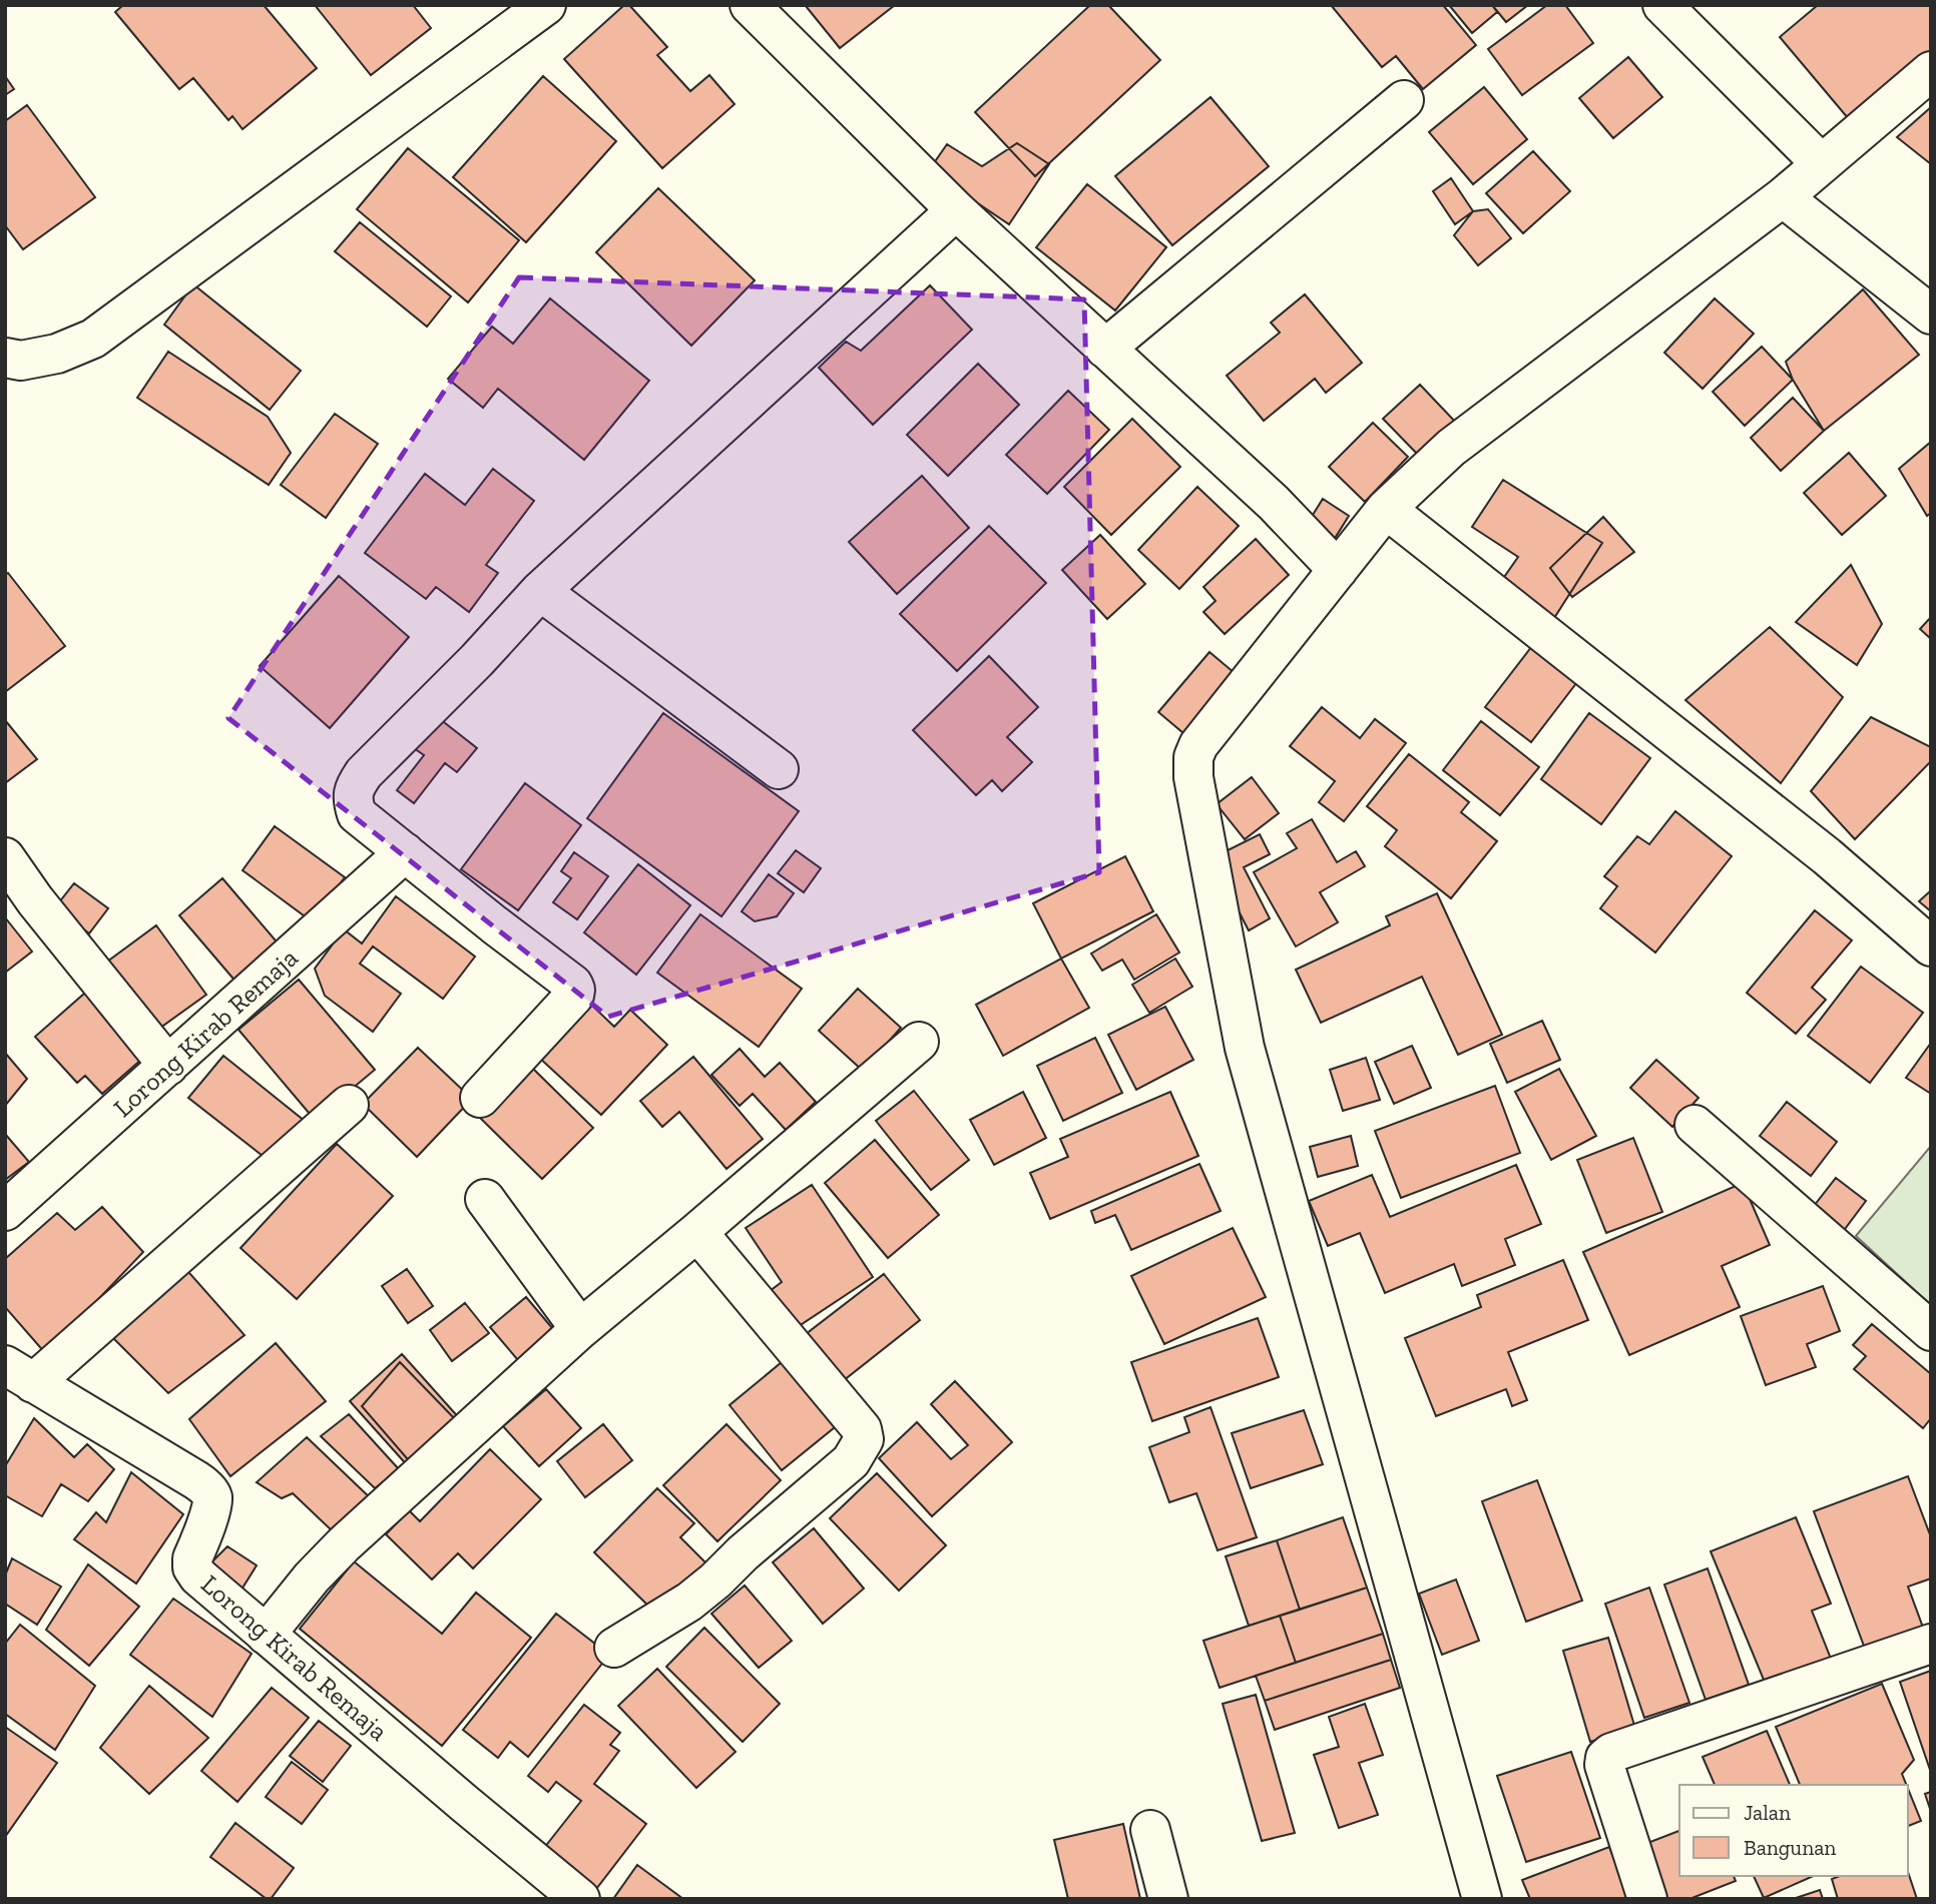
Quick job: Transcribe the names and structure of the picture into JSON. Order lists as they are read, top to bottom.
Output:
{
  "streets": {
    "street": ["Lorong Kirab Remaja"]
  },
  "legend": ["Jalan", "Bangunan"]
}
